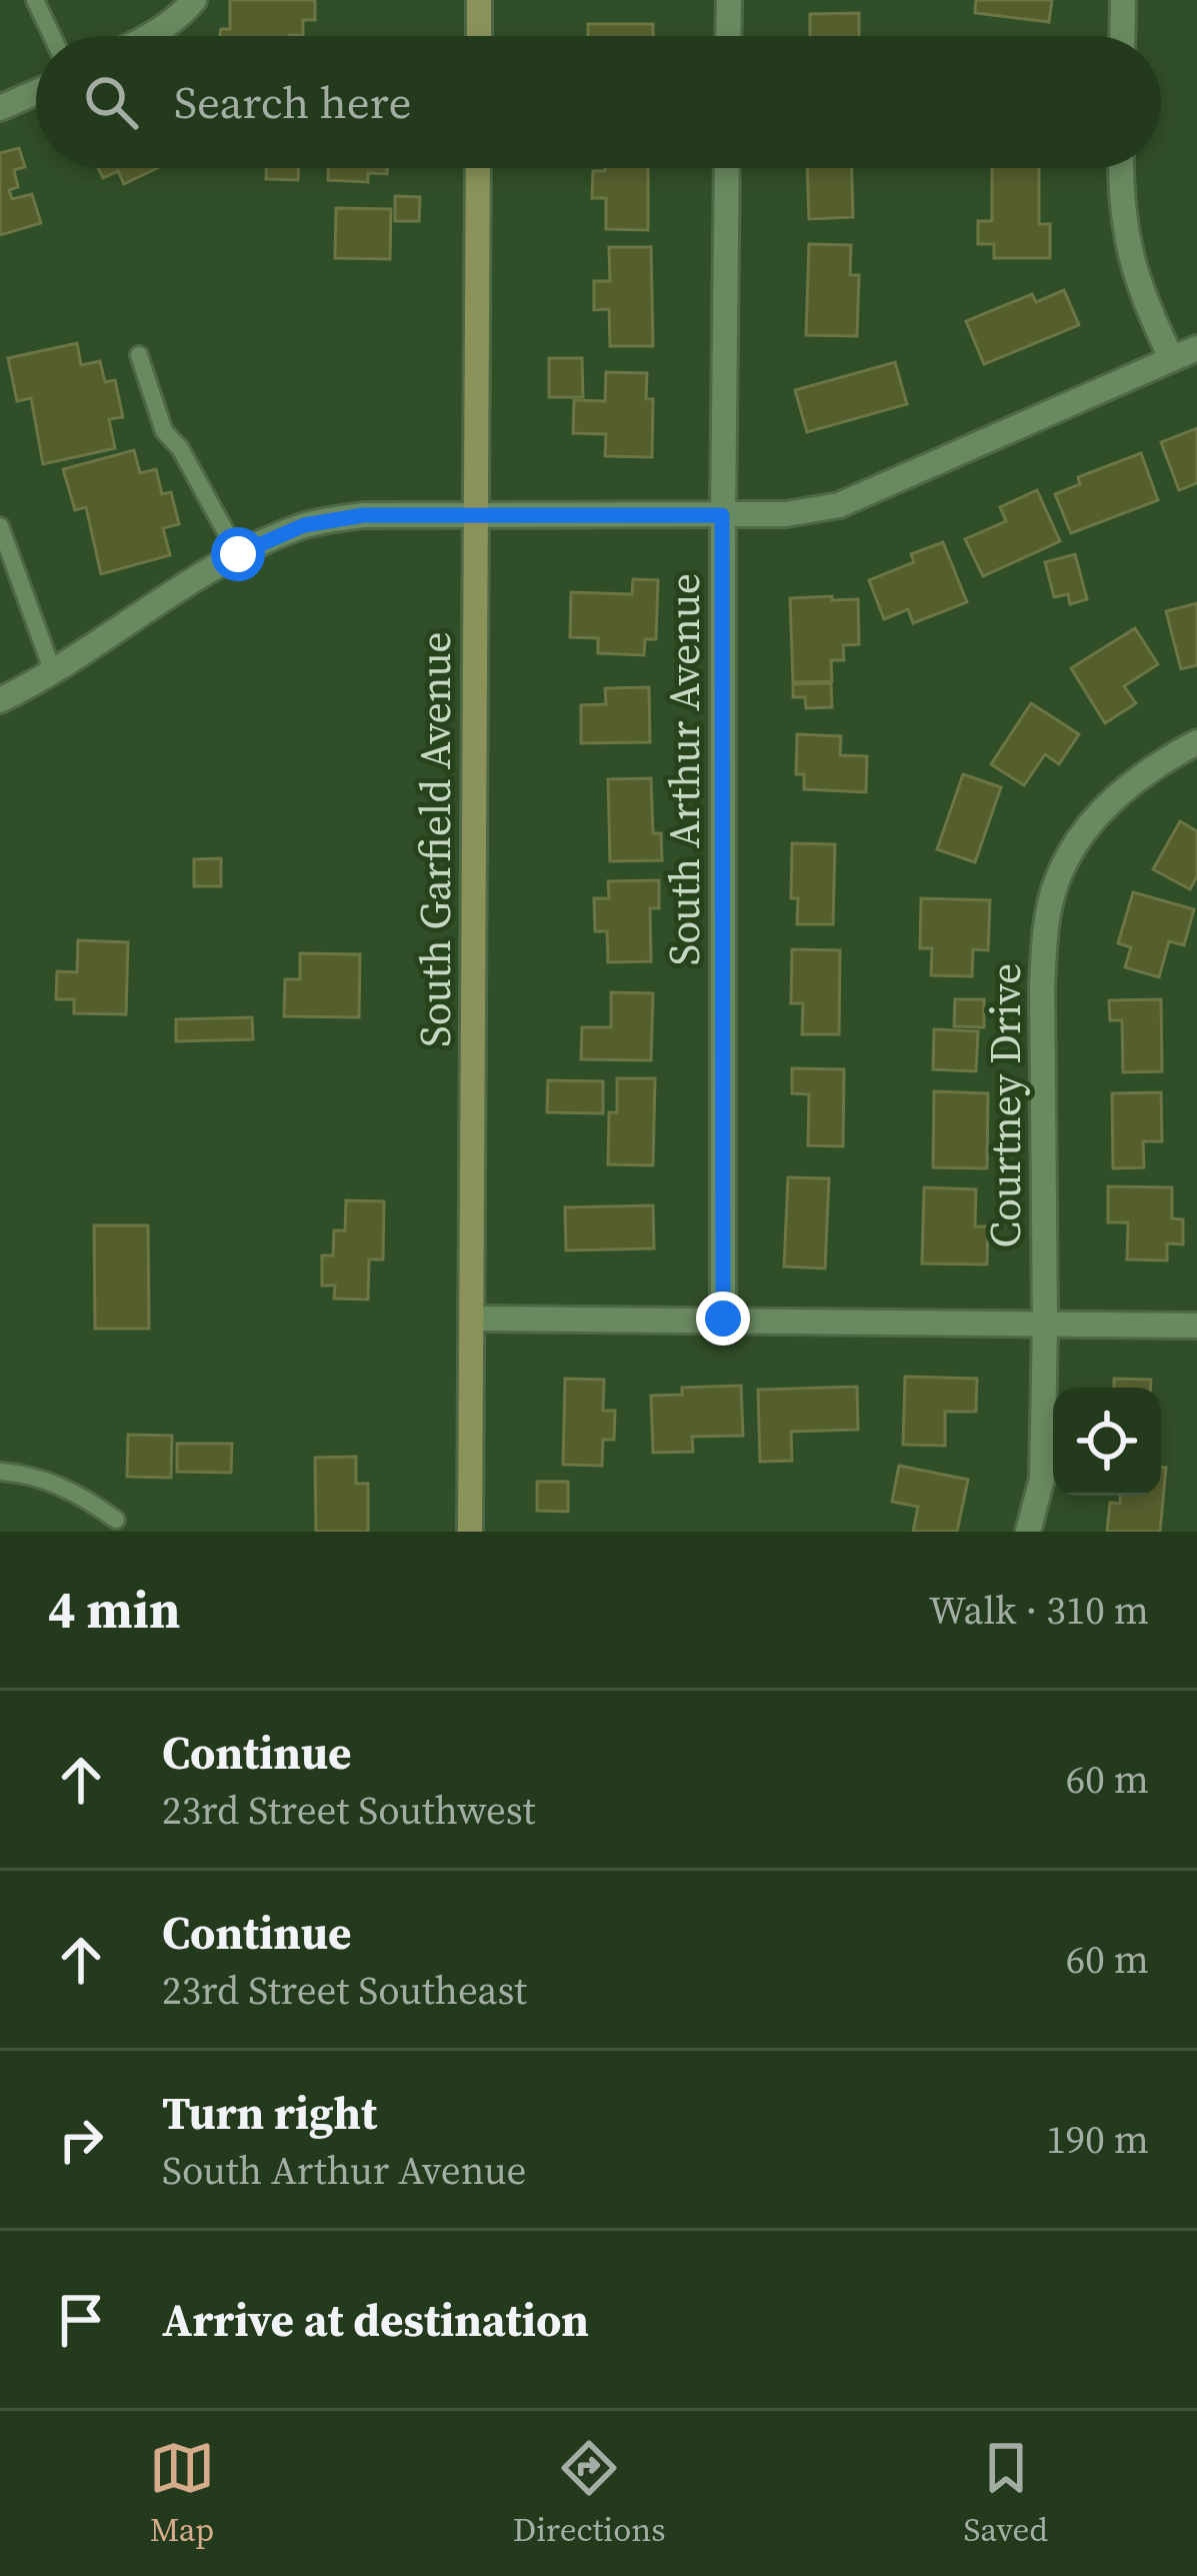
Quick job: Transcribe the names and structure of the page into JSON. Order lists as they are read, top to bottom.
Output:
{
  "streets": {
    "street": ["South Arthur Avenue", "South Garfield Avenue", "Courtney Drive"]
  },
  "page": {
    "search": "Search here",
    "heading": ["4 min", "Walk · 310 m"],
    "list": [
      ["Continue", "23rd Street Southwest", "60 m"],
      ["Continue", "23rd Street Southeast", "60 m"],
      ["Turn right", "South Arthur Avenue", "190 m"],
      "Arrive at destination"
    ],
    "nav": ["Map", "Directions", "Saved"]
  }
}
